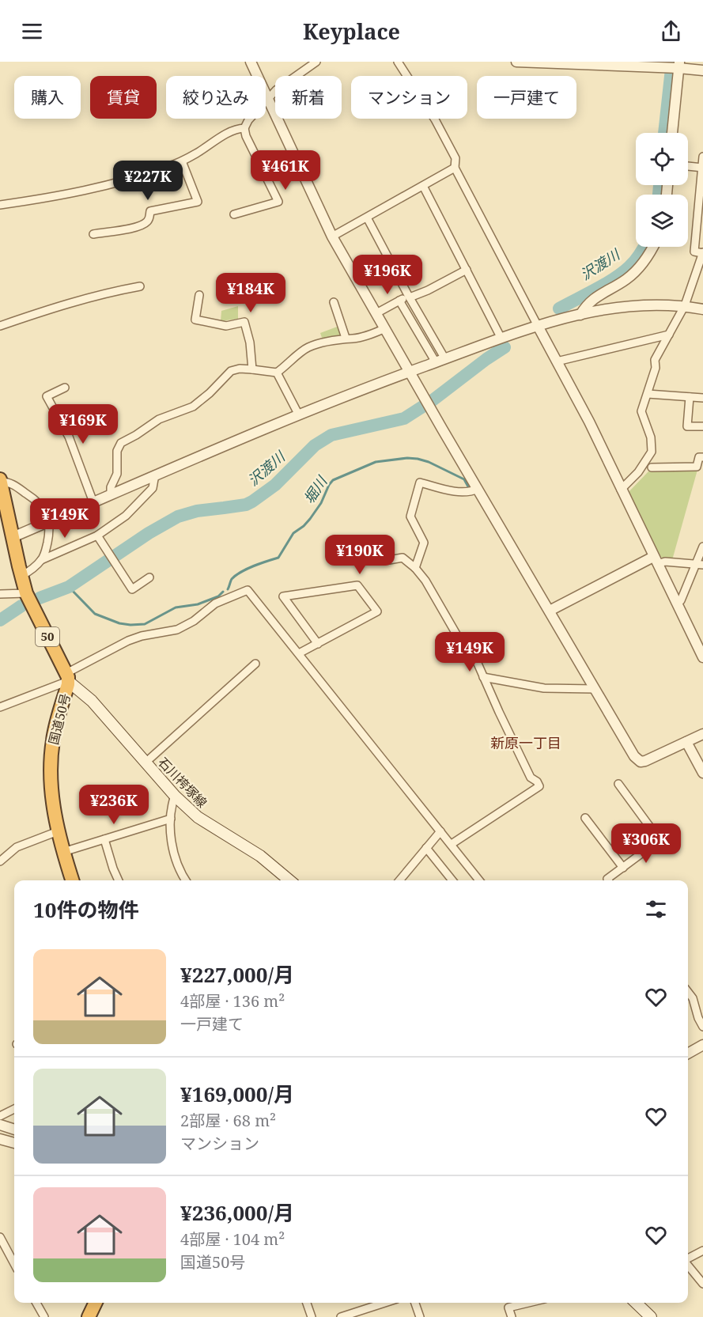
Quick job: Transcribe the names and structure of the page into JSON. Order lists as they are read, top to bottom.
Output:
{
  "streets": {
    "highway": ["50", "国道50号"],
    "main road": ["石川袴塚線"]
  },
  "crossings": [
    ["50", "国道50号"],
    ["50", "石川袴塚線"],
    ["国道50号", "石川袴塚線"]
  ],
  "districts": ["新原一丁目"],
  "water": ["沢渡川", "堀川"],
  "page": {
    "header": "Keyplace",
    "chip": [
      "購入",
      "賃貸",
      "絞り込み",
      "新着",
      "マンション",
      "一戸建て"
    ],
    "price": [
      "¥461K",
      "¥227K",
      "¥196K",
      "¥184K",
      "¥169K",
      "¥149K",
      "¥190K",
      "¥149K",
      "¥236K",
      "¥306K"
    ],
    "heading": "10件の物件",
    "list": [
      {
        "name": "¥227,000/月",
        "note": "4部屋 · 136 m² · 一戸建て"
      },
      {
        "name": "¥169,000/月",
        "note": "2部屋 · 68 m² · マンション"
      },
      {
        "name": "¥236,000/月",
        "note": "4部屋 · 104 m² · 国道50号"
      }
    ]
  }
}
